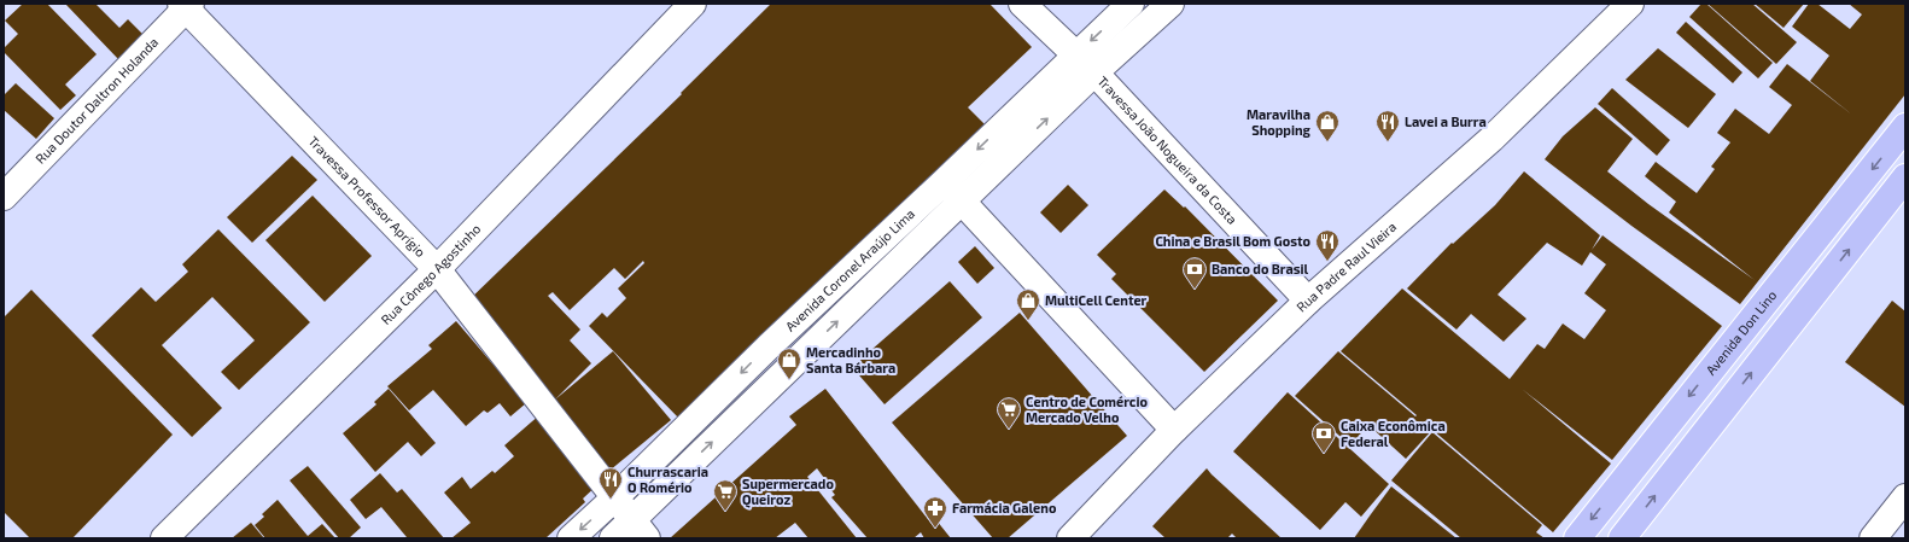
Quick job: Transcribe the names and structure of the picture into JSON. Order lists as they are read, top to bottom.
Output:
{
  "streets": {
    "main road": ["Avenida Don Lino"],
    "street": [
      "Rua Doutor Daltron Holanda",
      "Travessa João Nogueira da Costa",
      "Travessa Professor Aprígio",
      "Rua Padre Raul Vieira",
      "Avenida Coronel Araújo Lima",
      "Rua Cônego Agostinho"
    ]
  },
  "crossings": [
    ["Rua Doutor Daltron Holanda", "Travessa Professor Aprígio"],
    ["Travessa João Nogueira da Costa", "Rua Padre Raul Vieira"],
    ["Travessa João Nogueira da Costa", "Avenida Coronel Araújo Lima"],
    ["Travessa Professor Aprígio", "Avenida Coronel Araújo Lima"],
    ["Travessa Professor Aprígio", "Rua Cônego Agostinho"]
  ],
  "places": {
    "shop": ["Maravilha Shopping", "MultiCell Center", "Mercadinho Santa Bárbara"],
    "restaurant": ["Lavei a Burra", "China e Brasil Bom Gosto", "Churrascaria O Romério"],
    "bank": ["Banco do Brasil", "Caixa Econômica Federal"],
    "supermarket": ["Centro de Comércio Mercado Velho", "Supermercado Queiroz"],
    "pharmacy": ["Farmácia Galeno"]
  }
}
